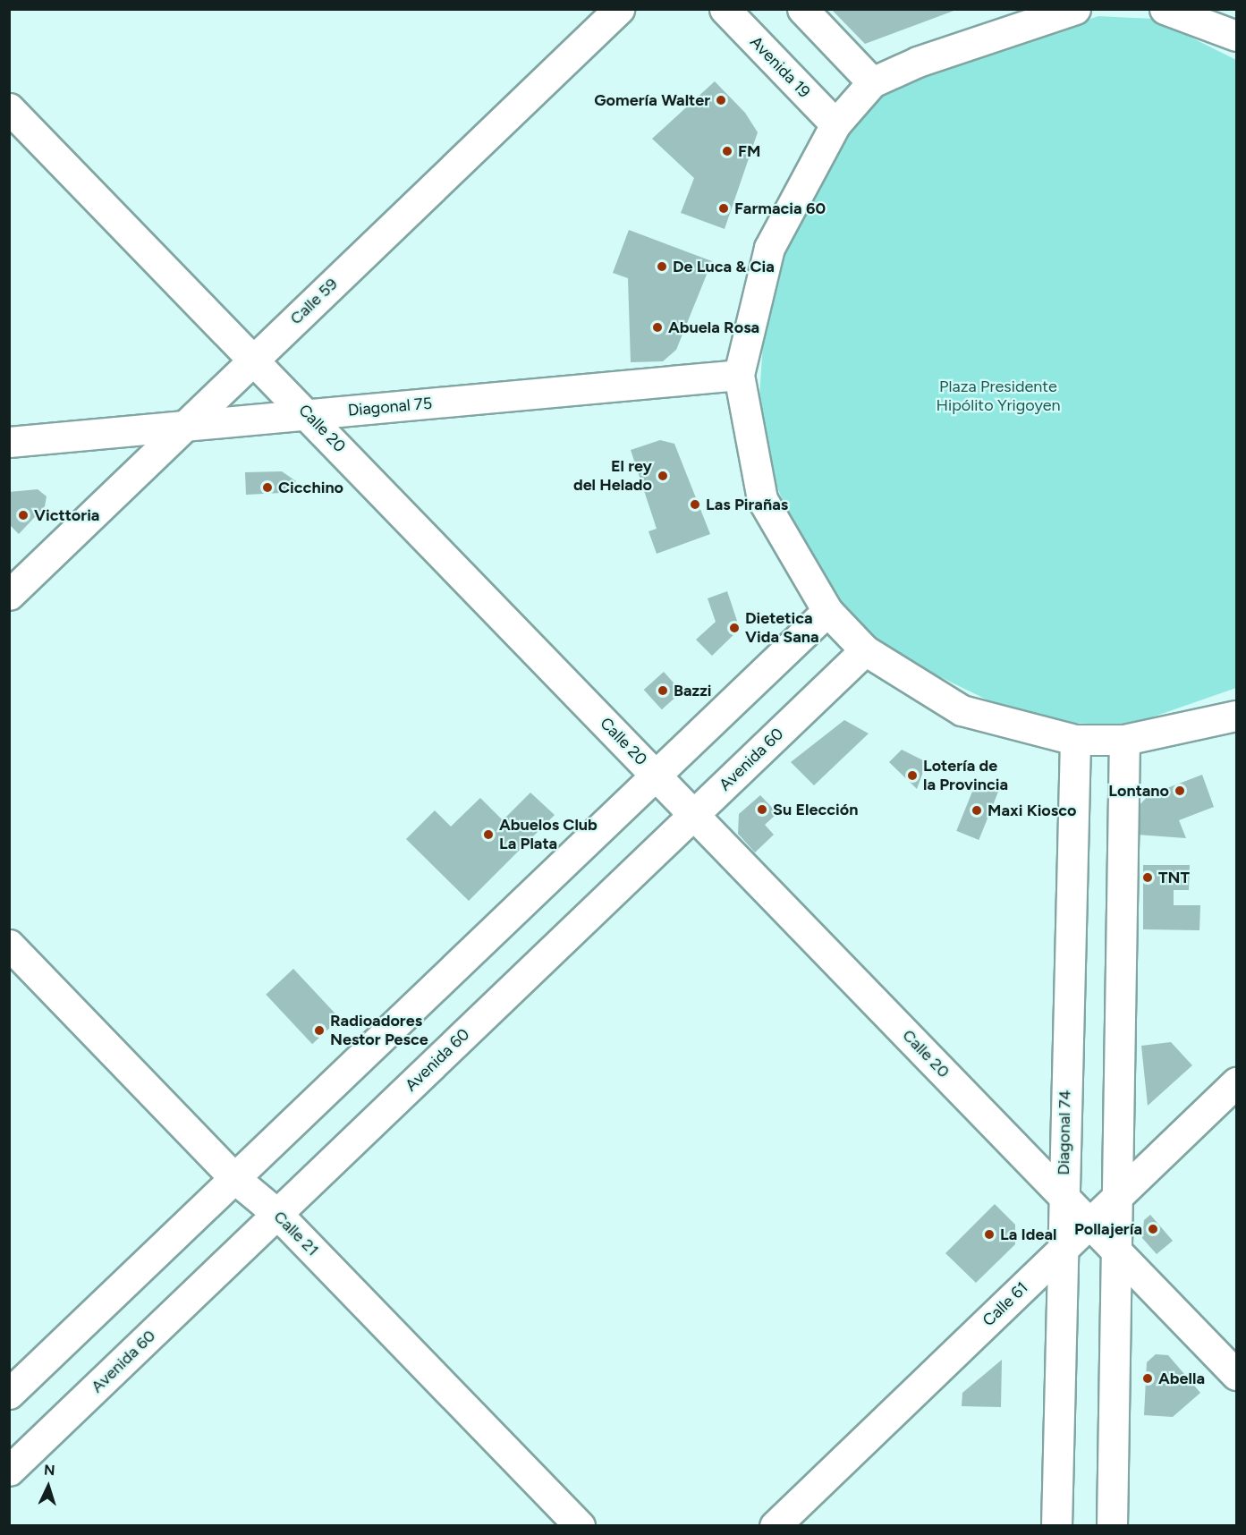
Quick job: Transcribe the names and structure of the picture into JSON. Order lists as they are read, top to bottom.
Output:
{
  "streets": {
    "main road": [
      "Avenida 19",
      "Calle 59",
      "Diagonal 75",
      "Calle 20",
      "Avenida 60",
      "Diagonal 74",
      "Calle 21",
      "Calle 61"
    ]
  },
  "crossings": [
    ["Calle 59", "Diagonal 75"],
    ["Calle 59", "Calle 20"],
    ["Diagonal 75", "Calle 20"],
    ["Calle 20", "Avenida 60"],
    ["Calle 20", "Diagonal 74"],
    ["Calle 20", "Calle 61"],
    ["Avenida 60", "Calle 21"],
    ["Diagonal 74", "Calle 61"]
  ],
  "parks": ["Plaza Presidente Hipólito Yrigoyen"],
  "places": [
    "Gomería Walter",
    "FM",
    "Farmacia 60",
    "De Luca & Cia",
    "Abuela Rosa",
    "El rey del Helado",
    "Cicchino",
    "Las Pirañas",
    "Victtoria",
    "Dietetica Vida Sana",
    "Bazzi",
    "Lotería de la Provincia",
    "Lontano",
    "Su Elección",
    "Maxi Kiosco",
    "Abuelos Club La Plata",
    "TNT",
    "Radioadores Nestor Pesce",
    "Pollajería",
    "La Ideal",
    "Abella"
  ],
  "north": "top"
}
